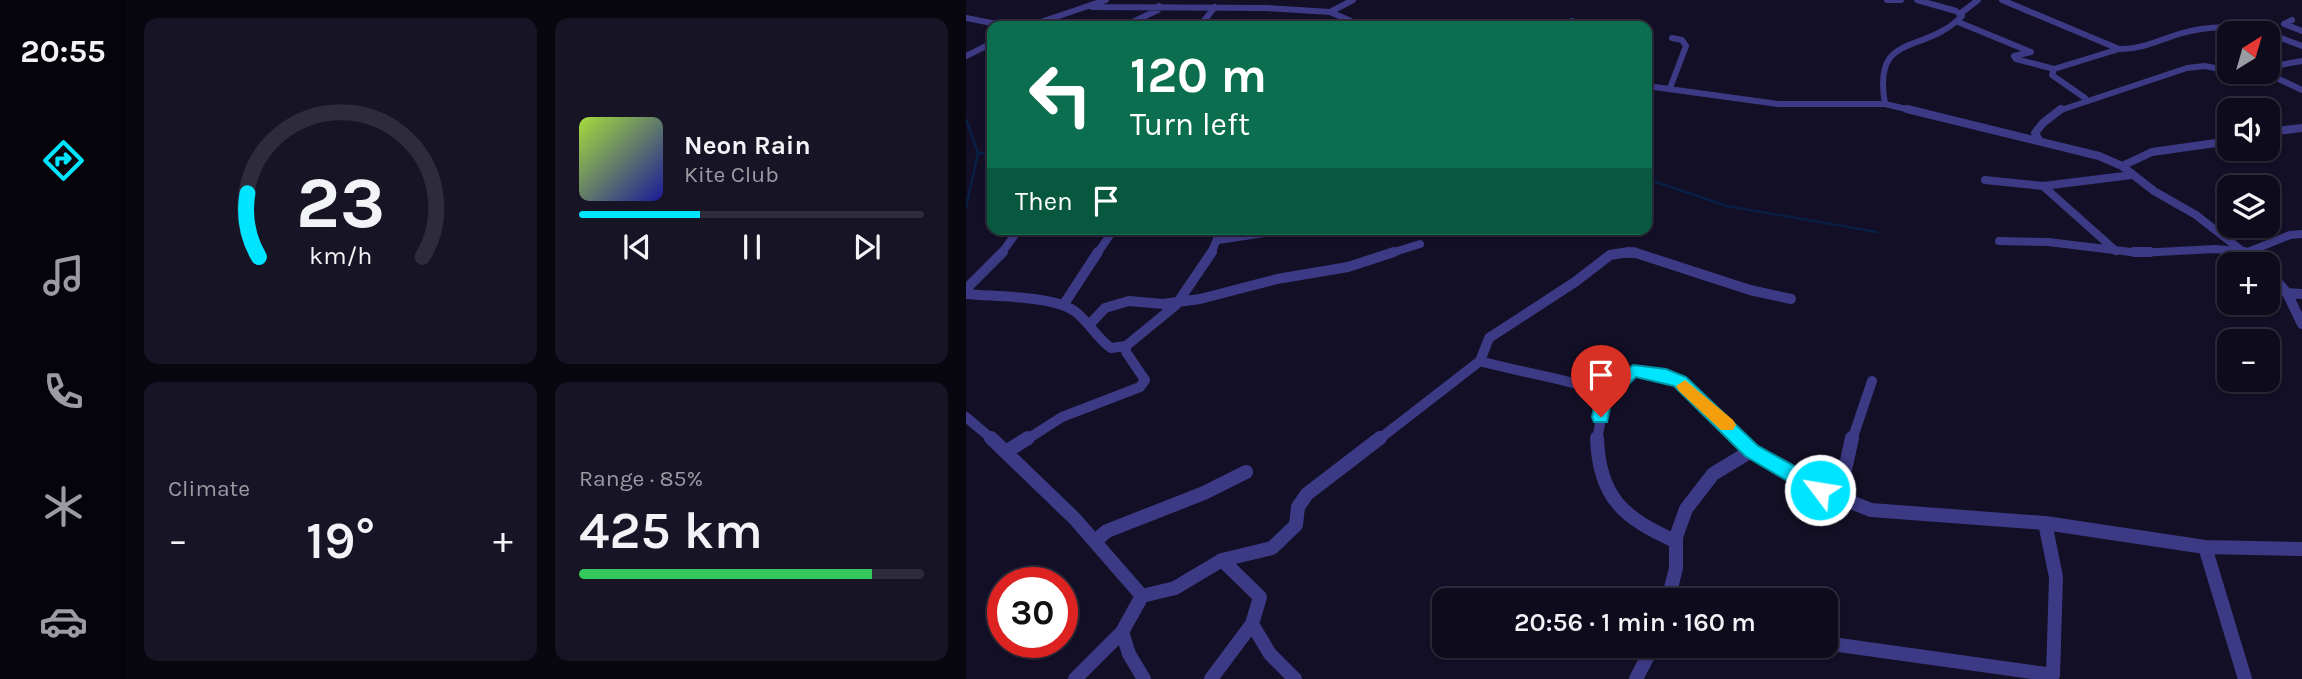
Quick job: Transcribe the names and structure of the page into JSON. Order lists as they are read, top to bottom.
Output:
{
  "north": "top right",
  "page": {
    "tabs": "20:55",
    "map_buttons": ["+", "−"],
    "turn": ["120 m", "Turn left"],
    "song": ["Neon Rain", "Kite Club"],
    "then": "Then",
    "tile": [
      "Climate",
      ["Range · 85%", "425 km"]
    ],
    "heat": ["−", "19°", "+"],
    "limit": "30",
    "trip": "20:56 · 1 min · 160 m",
    "gauge": ["23", "km/h"]
  }
}
